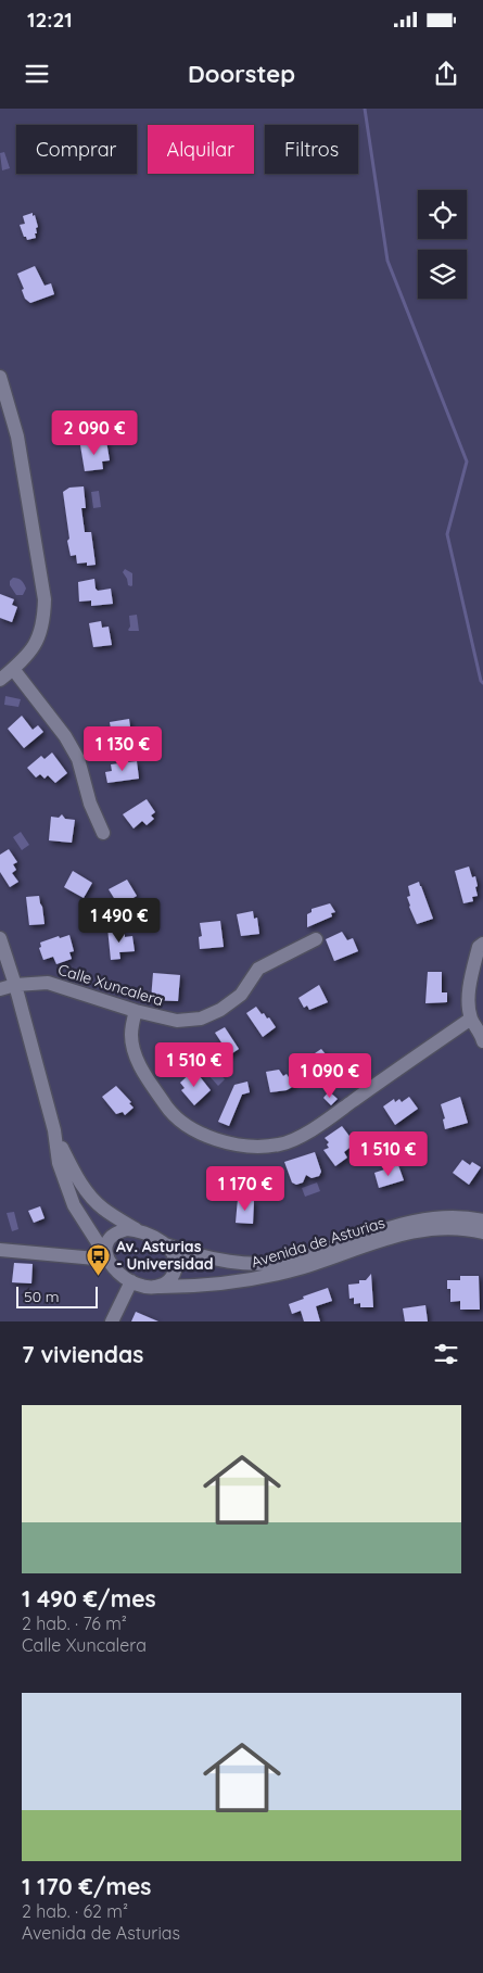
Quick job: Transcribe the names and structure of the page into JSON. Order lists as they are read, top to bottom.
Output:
{
  "streets": {
    "street": ["Calle Xuncalera", "Avenida de Asturias"]
  },
  "places": {
    "bus stop": ["Av. Asturias - Universidad"]
  },
  "scale_bar": "50 m",
  "page": {
    "status": "12:21",
    "header": "Doorstep",
    "chip": ["Comprar", "Alquilar", "Filtros"],
    "price": [
      "2 090 €",
      "1 130 €",
      "1 490 €",
      "1 510 €",
      "1 090 €",
      "1 510 €",
      "1 170 €"
    ],
    "scale": "50 m",
    "heading": "7 viviendas",
    "list": [
      {
        "name": "1 490 €/mes",
        "note": "2 hab. · 76 m² · Calle Xuncalera"
      },
      {
        "name": "1 170 €/mes",
        "note": "2 hab. · 62 m² · Avenida de Asturias"
      }
    ]
  }
}
